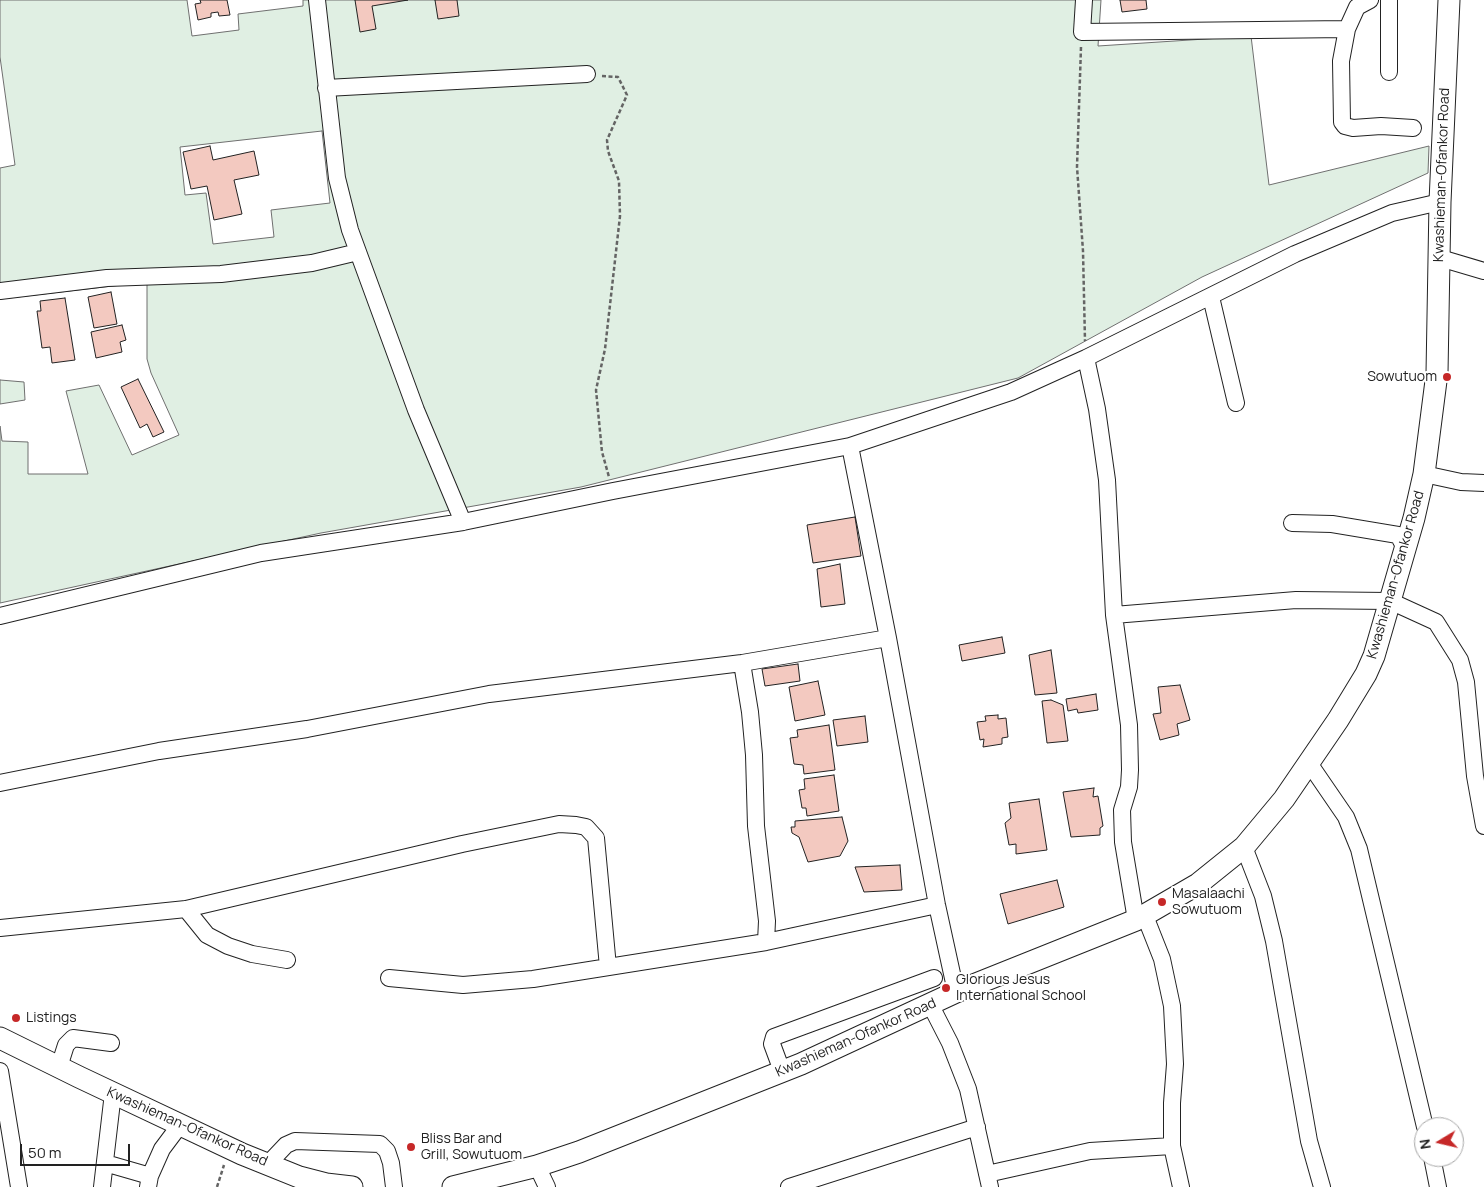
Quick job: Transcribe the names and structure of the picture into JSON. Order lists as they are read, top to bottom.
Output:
{
  "streets": {
    "main road": ["Kwashieman-Ofankor Road"]
  },
  "places": [
    "Sowutuom",
    "Masalaachi Sowutuom",
    "Glorious Jesus International School",
    "Listings",
    "Bliss Bar and Grill, Sowutuom"
  ],
  "scale_bar": "50 m",
  "north": "left"
}
